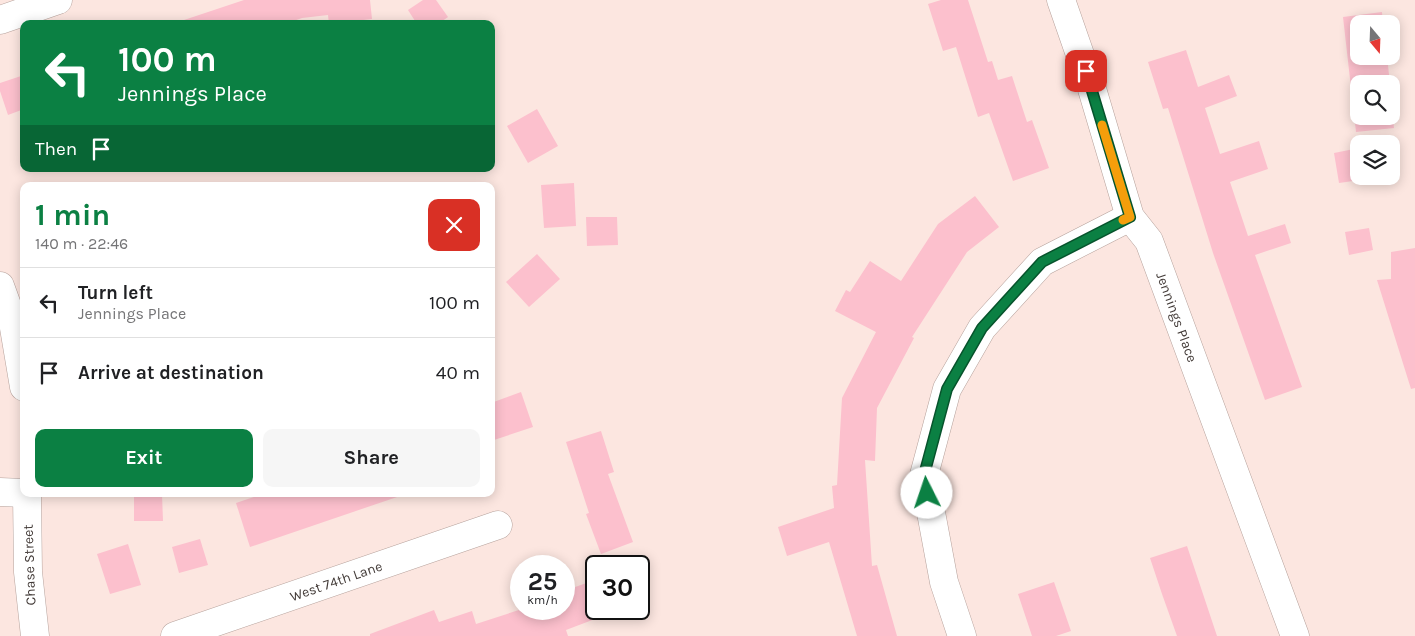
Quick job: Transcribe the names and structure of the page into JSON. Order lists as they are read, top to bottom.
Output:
{
  "streets": {
    "street": ["Jennings Place", "Chase Street", "West 74th Lane"]
  },
  "north": "bottom",
  "page": {
    "turn": ["100 m", "Jennings Place"],
    "then": "Then",
    "heading": ["1 min", "140 m · 22:46"],
    "list": [
      {
        "name": "Turn left",
        "note": "Jennings Place",
        "value": "100 m"
      },
      {
        "name": "Arrive at destination",
        "value": "40 m"
      }
    ],
    "buttons": ["Exit", "Share"],
    "speed": "25 km/h",
    "limit": "30"
  }
}
